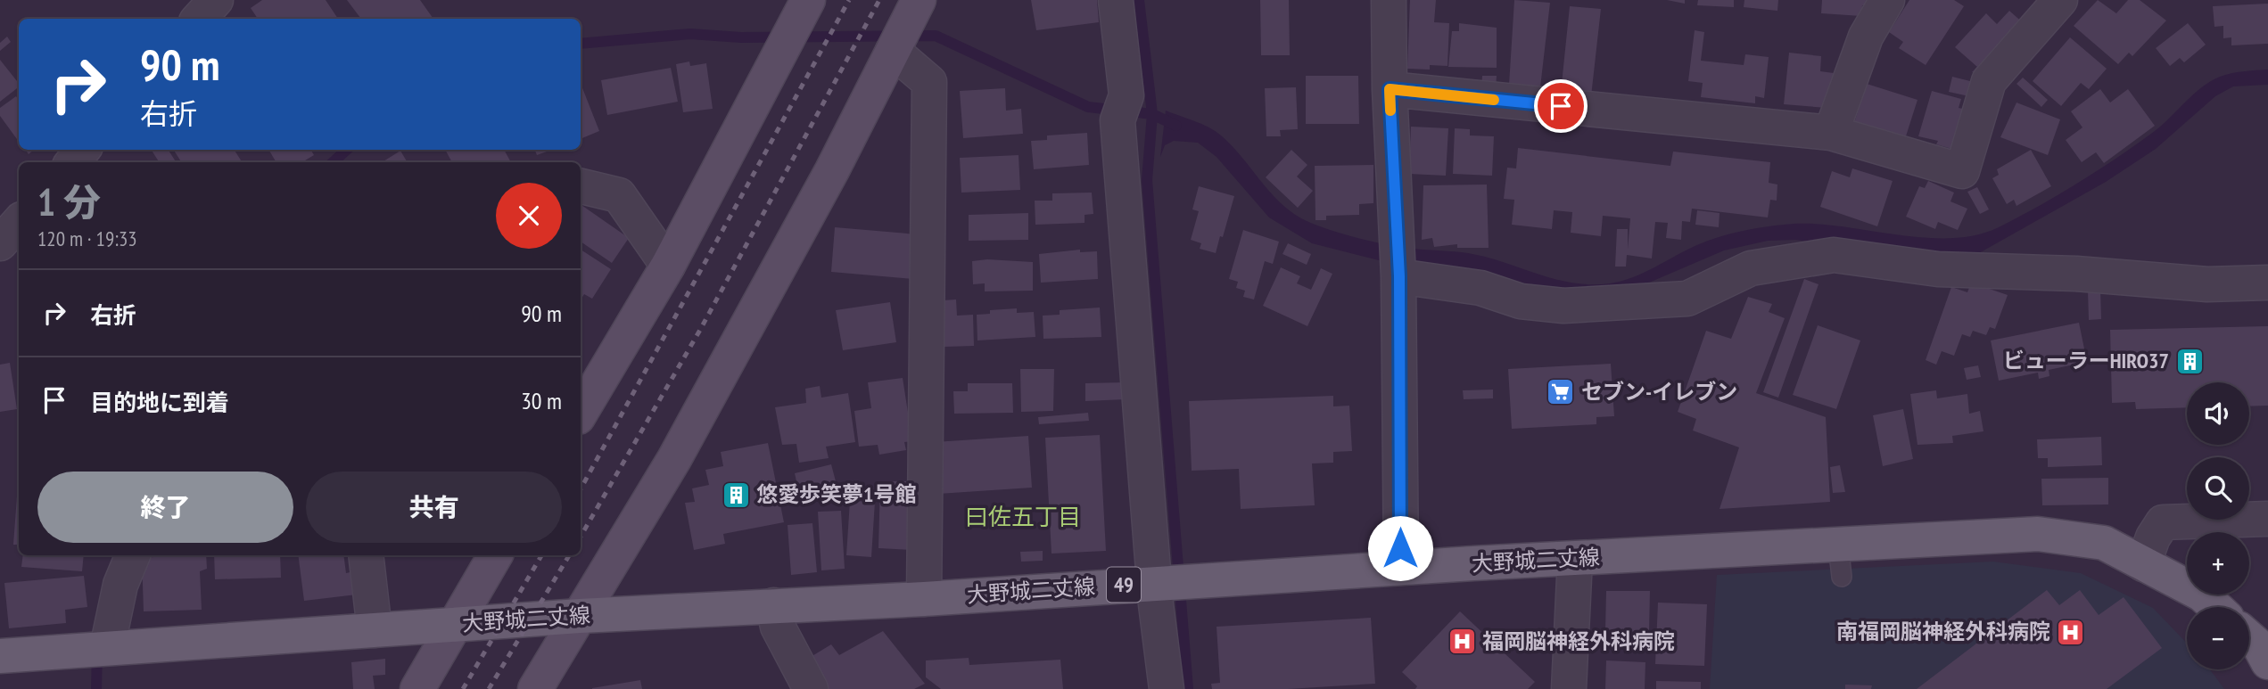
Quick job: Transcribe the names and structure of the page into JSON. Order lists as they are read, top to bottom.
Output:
{
  "streets": {
    "main road": ["大野城二丈線", "49"]
  },
  "districts": ["曰佐五丁目"],
  "places": {
    "building": ["ビューラーHIRO37", "悠愛歩笑夢1号館"],
    "supermarket": ["セブン-イレブン"],
    "hospital": ["南福岡脳神経外科病院", "福岡脳神経外科病院"]
  },
  "page": {
    "turn": ["90 m", "右折"],
    "heading": ["1 分", "120 m · 19:33"],
    "list": [
      {
        "name": "右折",
        "value": "90 m"
      },
      {
        "name": "目的地に到着",
        "value": "30 m"
      }
    ],
    "map_buttons": ["+", "−"],
    "buttons": ["終了", "共有"]
  }
}
